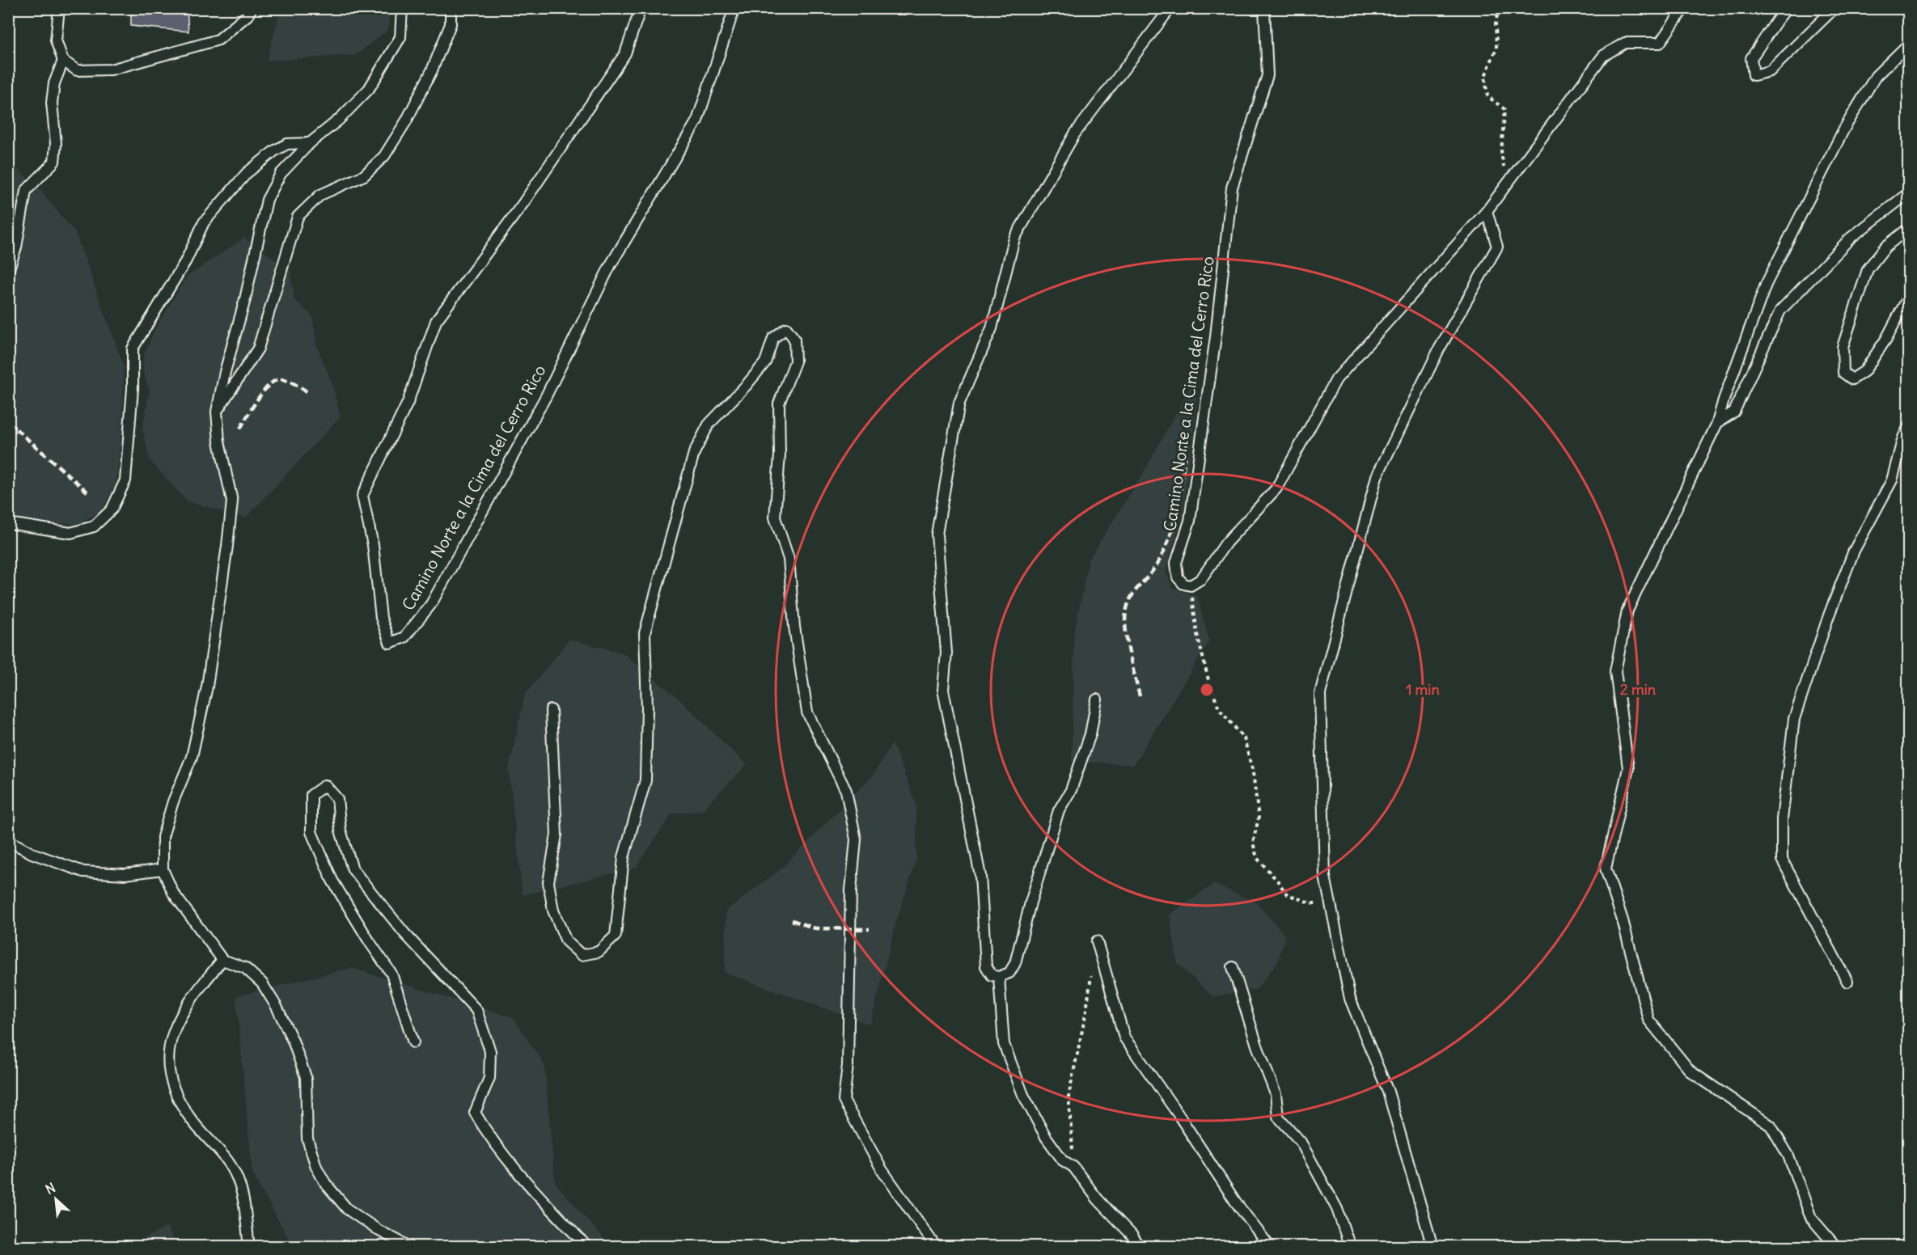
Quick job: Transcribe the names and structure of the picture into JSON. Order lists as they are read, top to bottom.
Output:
{
  "streets": {
    "lane": ["Camino Norte a la Cima del Cerro Rico"]
  },
  "north": "top left",
  "rings": ["1 min", "2 min"]
}
